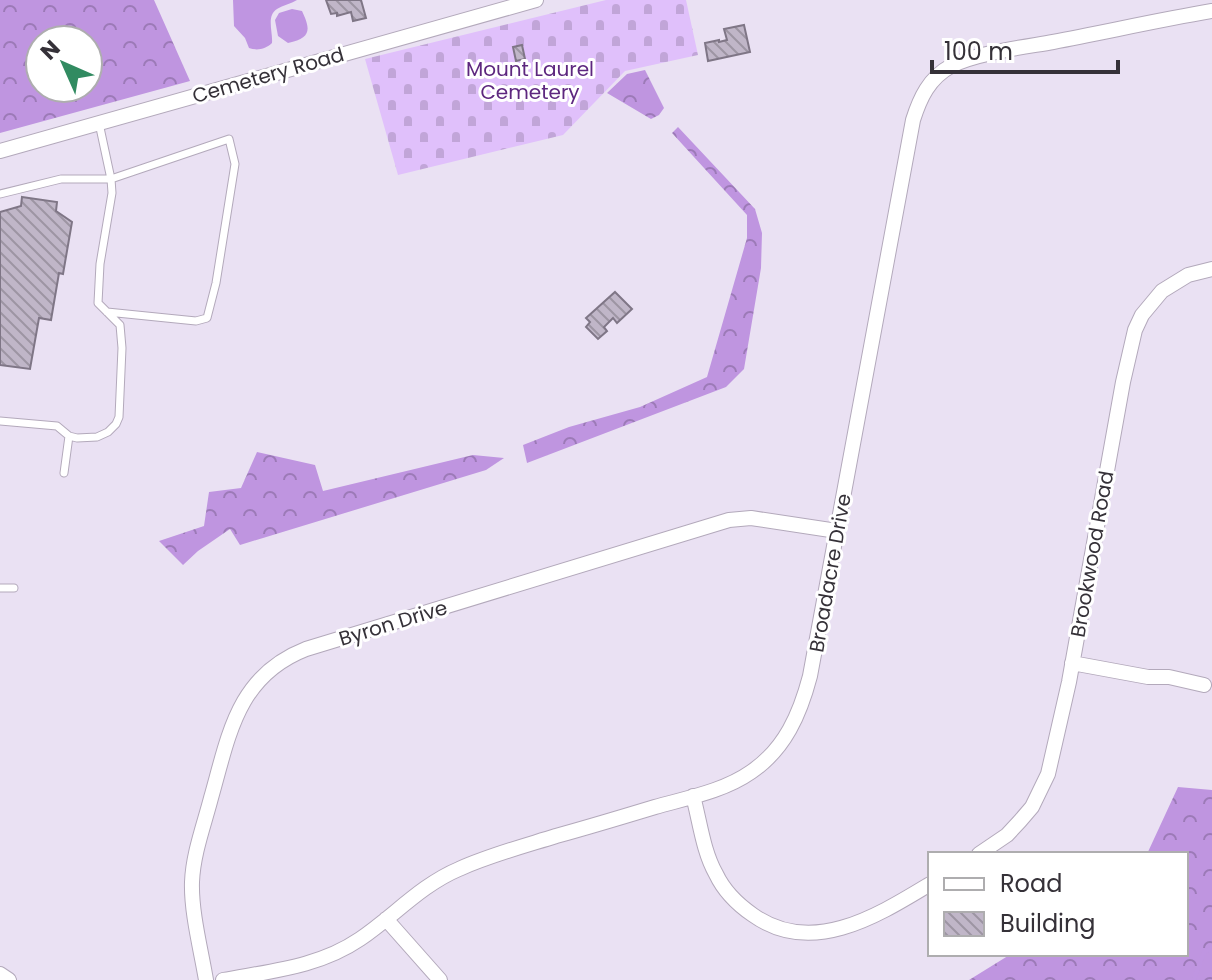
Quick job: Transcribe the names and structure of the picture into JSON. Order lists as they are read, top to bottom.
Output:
{
  "streets": {
    "street": [
      "Cemetery Road",
      "Brookwood Road",
      "Broadacre Drive",
      "Byron Drive"
    ]
  },
  "crossings": [
    ["Broadacre Drive", "Byron Drive"]
  ],
  "parks": ["Mount Laurel Cemetery"],
  "legend": ["Road", "Building"],
  "scale_bar": "100 m",
  "north": "top left"
}
